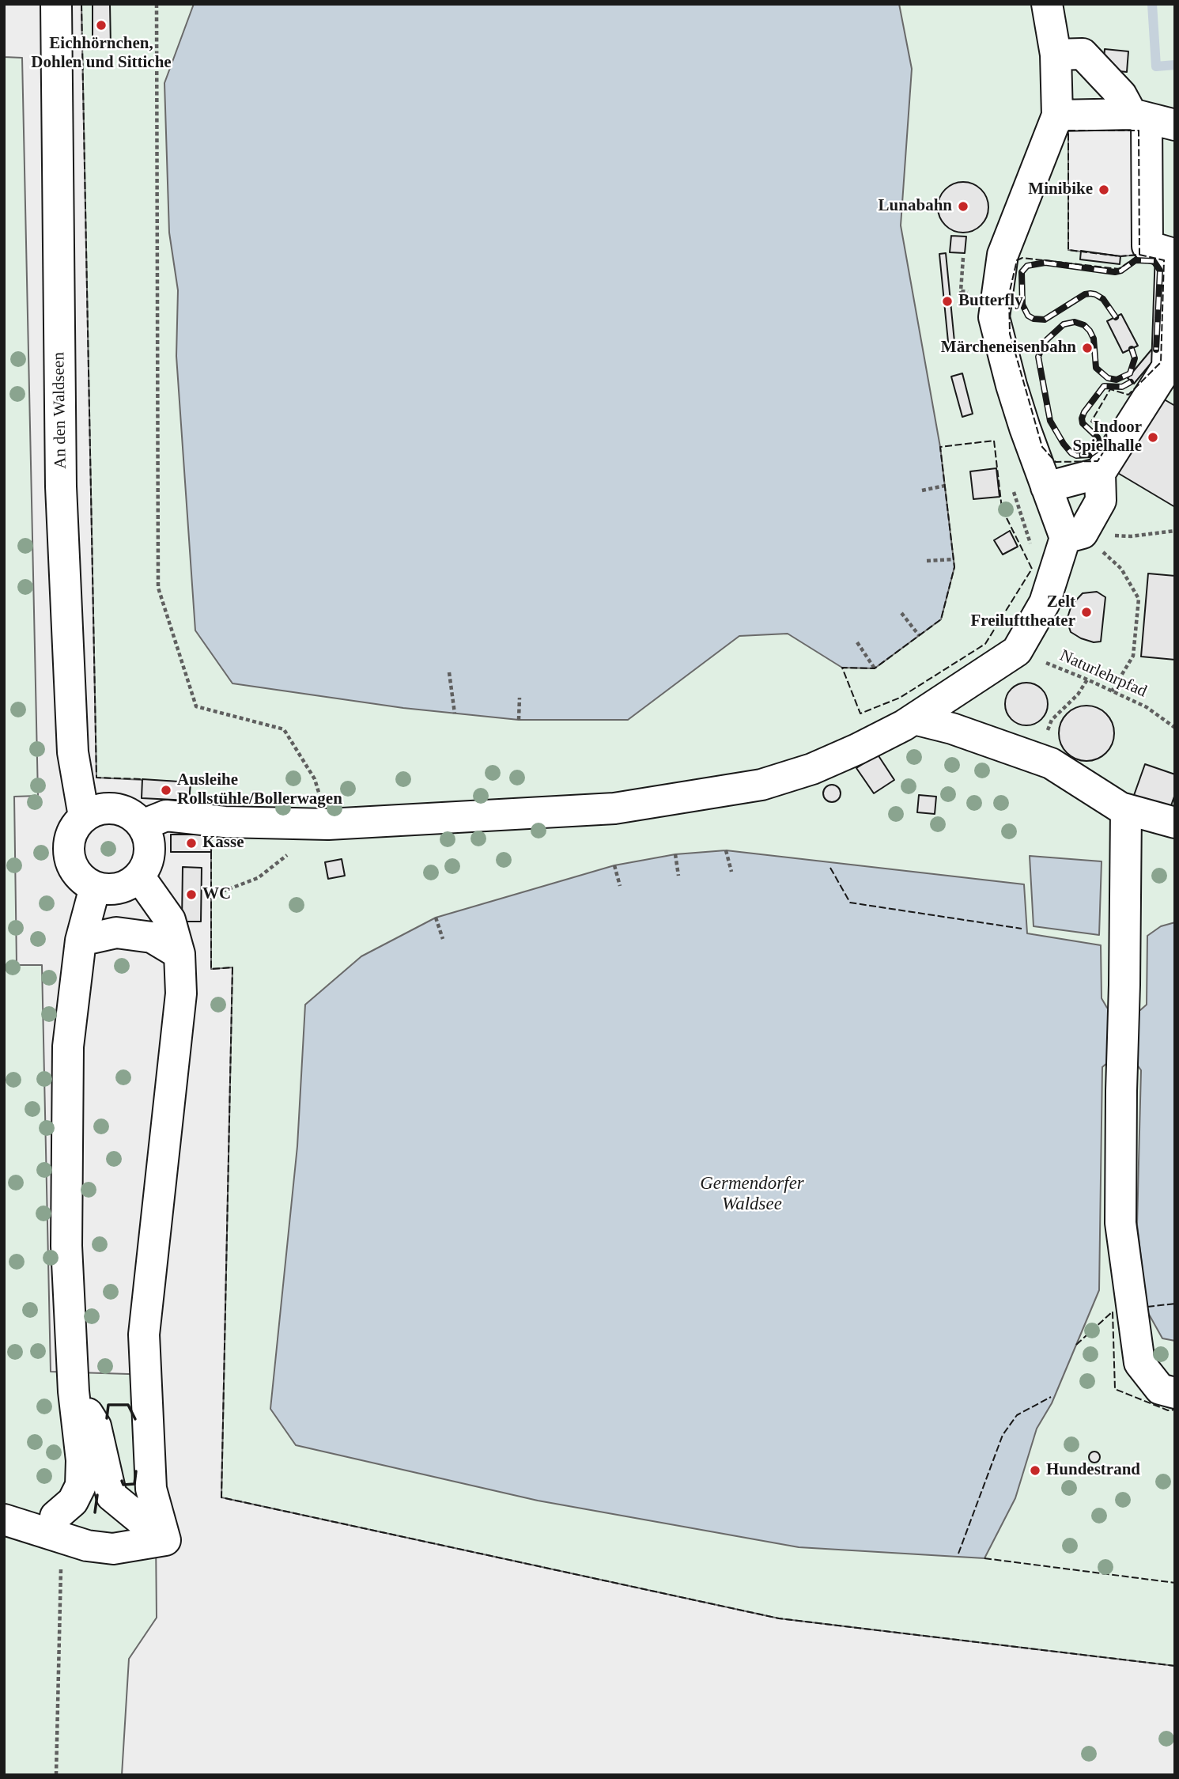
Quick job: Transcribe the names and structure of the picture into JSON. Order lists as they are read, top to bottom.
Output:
{
  "streets": {
    "street": ["An den Waldseen"],
    "path": ["Naturlehrpfad"]
  },
  "water": ["Germendorfer Waldsee"],
  "places": [
    "Eichhörnchen, Dohlen und Sittiche",
    "Minibike",
    "Lunabahn",
    "Butterfly",
    "Märcheneisenbahn",
    "Indoor Spielhalle",
    "Zelt Freilufttheater",
    "Ausleihe Rollstühle/Bollerwagen",
    "Kasse",
    "WC",
    "Hundestrand"
  ]
}
